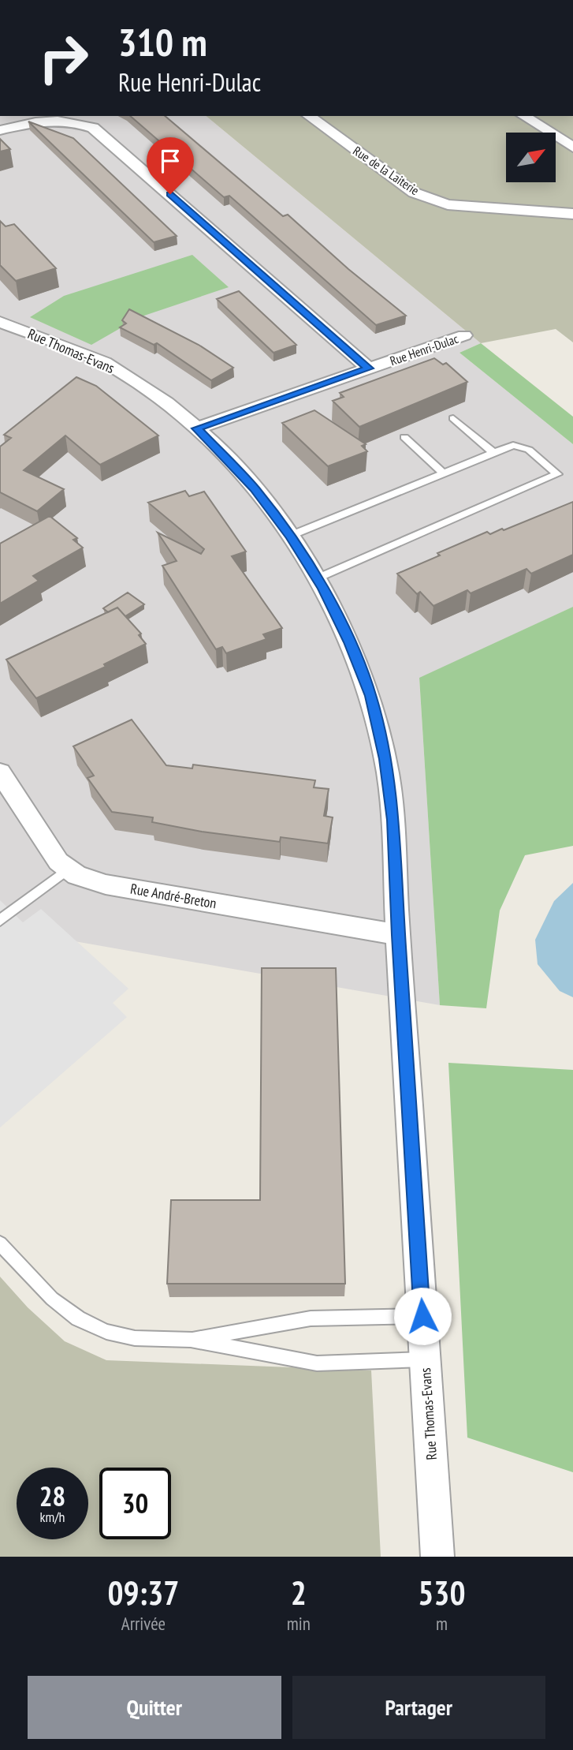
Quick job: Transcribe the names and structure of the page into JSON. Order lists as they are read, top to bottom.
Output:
{
  "streets": {
    "street": [
      "Rue de la Laiterie",
      "Rue Henri-Dulac",
      "Rue Thomas-Evans",
      "Rue André-Breton"
    ]
  },
  "crossings": [
    ["Rue Henri-Dulac", "Rue Thomas-Evans"],
    ["Rue Thomas-Evans", "Rue André-Breton"]
  ],
  "north": "top right",
  "page": {
    "turn": ["310 m", "Rue Henri-Dulac"],
    "speed": "28 km/h",
    "limit": "30",
    "eta": [
      "09:37",
      "Arrivée",
      "2",
      "min",
      "530",
      "m"
    ],
    "buttons": ["Quitter", "Partager"]
  }
}
